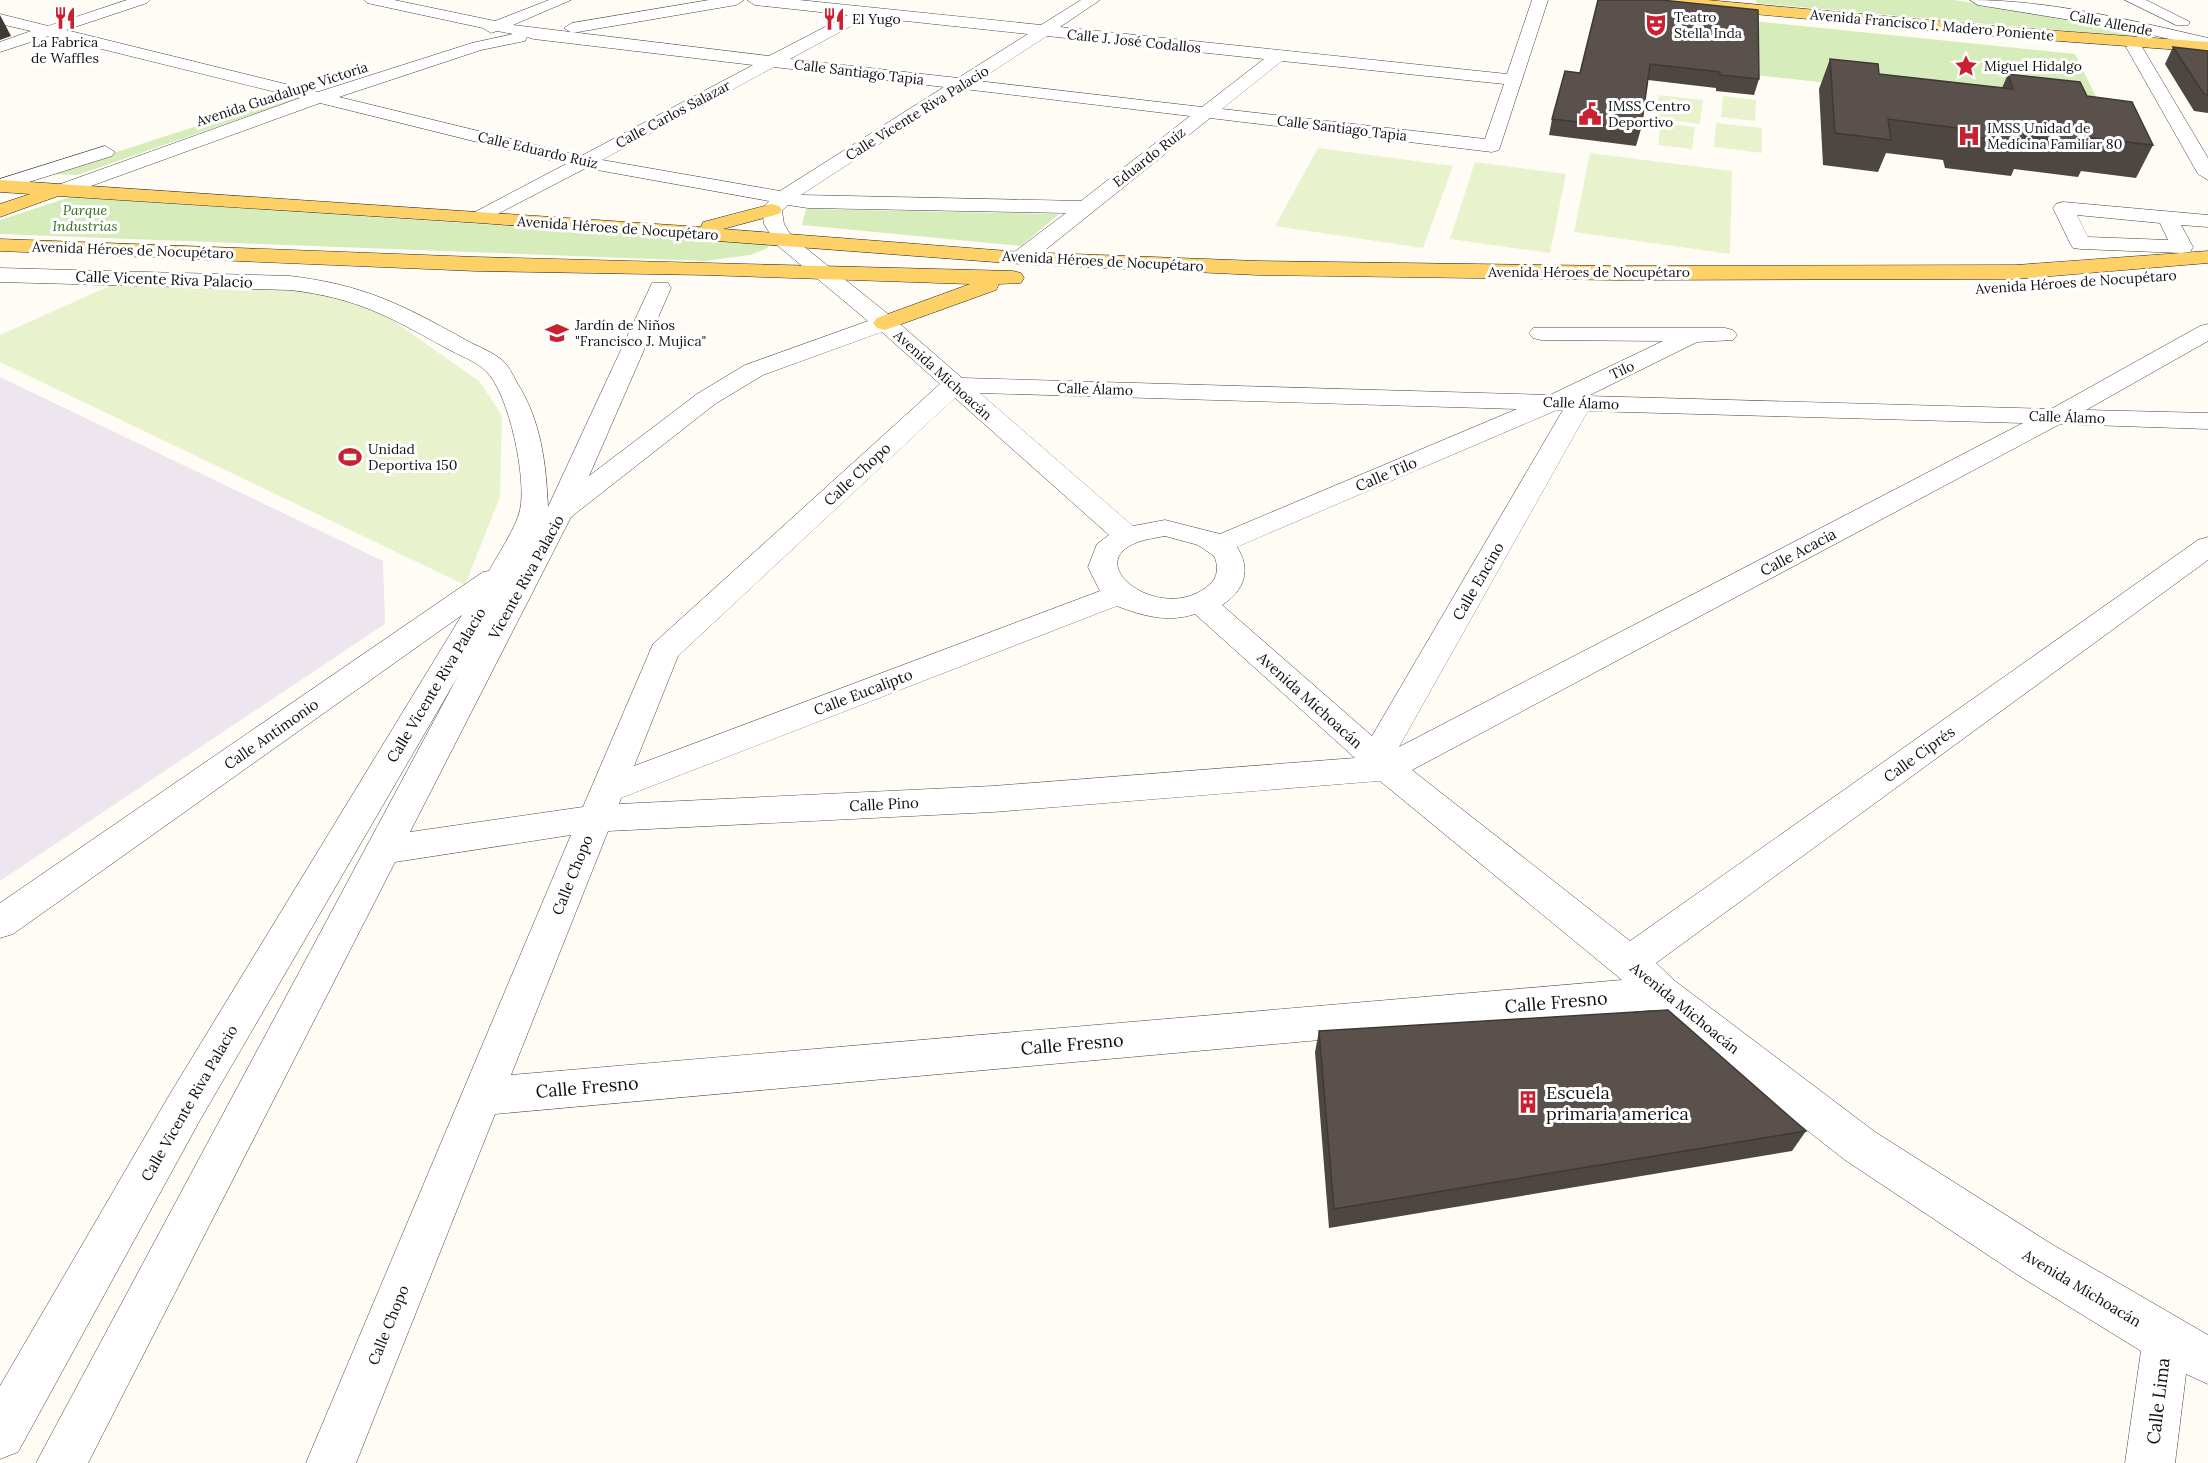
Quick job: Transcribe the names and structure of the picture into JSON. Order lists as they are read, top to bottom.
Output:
{
  "streets": {
    "main road": ["Avenida Francisco I. Madero Poniente", "Avenida Guadalupe Victoria", "Avenida Héroes de Nocupétaro"],
    "street": [
      "Calle Allende",
      "Calle J. José Codallos",
      "Calle Santiago Tapia",
      "Calle Vicente Riva Palacio",
      "Calle Carlos Salazar",
      "Calle Eduardo Ruiz",
      "Eduardo Ruiz",
      "Tilo",
      "Avenida Michoacán",
      "Calle Álamo",
      "Calle Chopo",
      "Calle Tilo",
      "Calle Acacia",
      "Vicente Riva Palacio",
      "Calle Encino",
      "Calle Eucalipto",
      "Calle Antimonio",
      "Calle Ciprés",
      "Calle Pino",
      "Calle Fresno",
      "Calle Lima"
    ]
  },
  "crossings": [
    ["Calle J. José Codallos", "Calle Santiago Tapia"],
    ["Calle J. José Codallos", "Calle Vicente Riva Palacio"],
    ["Calle J. José Codallos", "Calle Carlos Salazar"],
    ["Calle J. José Codallos", "Eduardo Ruiz"],
    ["Calle Santiago Tapia", "Avenida Guadalupe Victoria"],
    ["Calle Santiago Tapia", "Calle Vicente Riva Palacio"],
    ["Calle Santiago Tapia", "Calle Carlos Salazar"],
    ["Calle Santiago Tapia", "Eduardo Ruiz"],
    ["Avenida Guadalupe Victoria", "Calle Eduardo Ruiz"],
    ["Avenida Guadalupe Victoria", "Avenida Héroes de Nocupétaro"],
    ["Calle Vicente Riva Palacio", "Calle Eduardo Ruiz"],
    ["Calle Vicente Riva Palacio", "Calle Antimonio"],
    ["Calle Carlos Salazar", "Calle Eduardo Ruiz"],
    ["Calle Carlos Salazar", "Avenida Héroes de Nocupétaro"],
    ["Calle Eduardo Ruiz", "Eduardo Ruiz"],
    ["Eduardo Ruiz", "Avenida Héroes de Nocupétaro"],
    ["Avenida Héroes de Nocupétaro", "Avenida Michoacán"],
    ["Tilo", "Calle Álamo"],
    ["Tilo", "Calle Tilo"],
    ["Tilo", "Calle Encino"],
    ["Avenida Michoacán", "Calle Álamo"],
    ["Avenida Michoacán", "Calle Chopo"],
    ["Avenida Michoacán", "Calle Tilo"],
    ["Avenida Michoacán", "Calle Acacia"],
    ["Avenida Michoacán", "Vicente Riva Palacio"],
    ["Avenida Michoacán", "Calle Encino"],
    ["Avenida Michoacán", "Calle Eucalipto"],
    ["Avenida Michoacán", "Calle Ciprés"],
    ["Avenida Michoacán", "Calle Pino"],
    ["Avenida Michoacán", "Calle Fresno"],
    ["Avenida Michoacán", "Calle Lima"],
    ["Calle Álamo", "Calle Chopo"],
    ["Calle Álamo", "Calle Tilo"],
    ["Calle Álamo", "Calle Acacia"],
    ["Calle Álamo", "Calle Encino"],
    ["Calle Chopo", "Calle Eucalipto"],
    ["Calle Chopo", "Calle Pino"],
    ["Calle Chopo", "Calle Fresno"],
    ["Calle Tilo", "Calle Encino"],
    ["Calle Tilo", "Calle Eucalipto"],
    ["Calle Acacia", "Calle Encino"],
    ["Calle Acacia", "Calle Pino"],
    ["Vicente Riva Palacio", "Calle Antimonio"],
    ["Vicente Riva Palacio", "Calle Pino"],
    ["Calle Encino", "Calle Pino"],
    ["Calle Eucalipto", "Calle Pino"]
  ],
  "parks": ["Parque Industrias"],
  "places": {
    "restaurant": ["La Fabrica de Waffles", "El Yugo"],
    "theatre": ["Teatro Stella Inda"],
    "place": ["Miguel Hidalgo"],
    "public building": ["IMSS Centro Deportivo"],
    "hospital": ["IMSS Unidad de Medicina Familiar 80"],
    "school or university": ["Jardín de Niños \"Francisco J. Mujica\""],
    "sports": ["Unidad Deportiva 150"],
    "building": ["Escuela primaria america"]
  }
}
